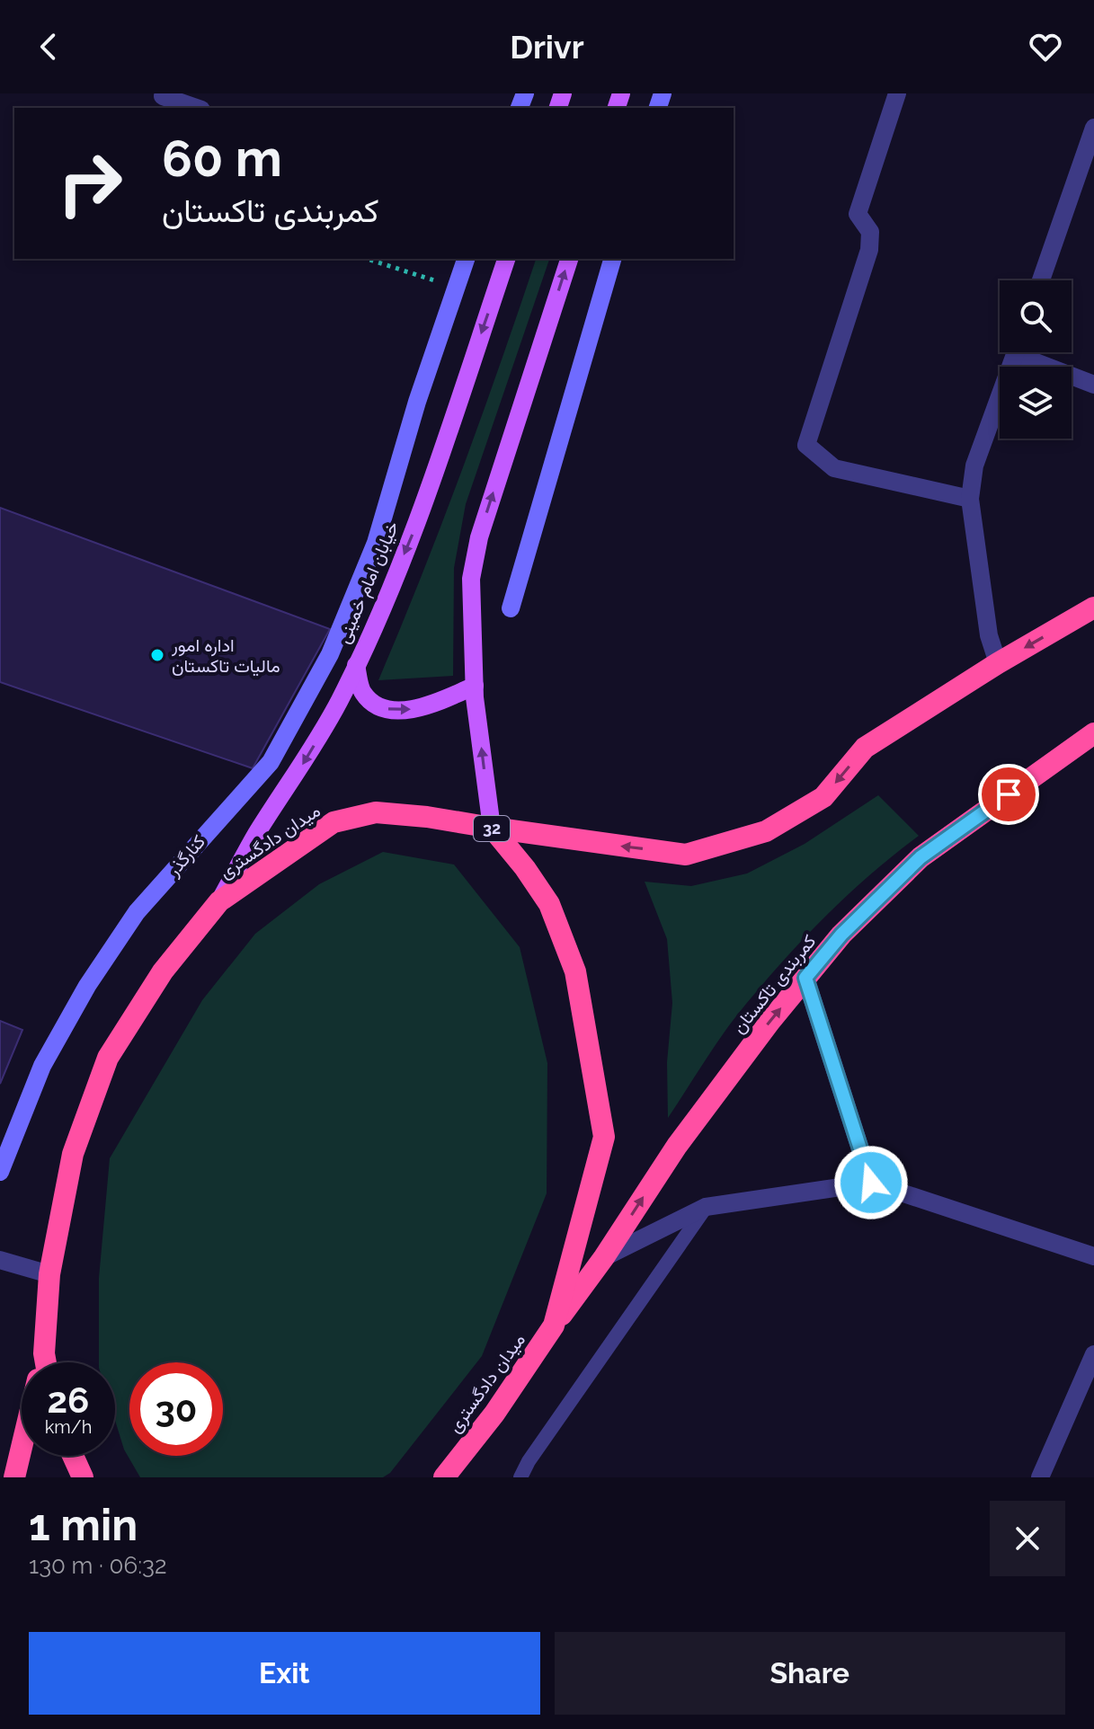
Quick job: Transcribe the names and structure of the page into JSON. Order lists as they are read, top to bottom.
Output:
{
  "streets": {
    "highway": ["32", "میدان دادگستری", "کمربندی تاکستان"],
    "main road": ["خیابان امام خمینی"],
    "street": ["کنارگذر"]
  },
  "crossings": [
    ["خیابان امام خمینی", "میدان دادگستری"],
    ["32", "میدان دادگستری"],
    ["میدان دادگستری", "کمربندی تاکستان"]
  ],
  "one_way": ["کمربندی تاکستان"],
  "places": ["اداره امور مالیات تاکستان"],
  "page": {
    "header": "Drivr",
    "turn": ["60 m", "کمربندی تاکستان"],
    "speed": "26 km/h",
    "limit": "30",
    "heading": ["1 min", "130 m · 06:32"],
    "buttons": ["Exit", "Share"]
  }
}
